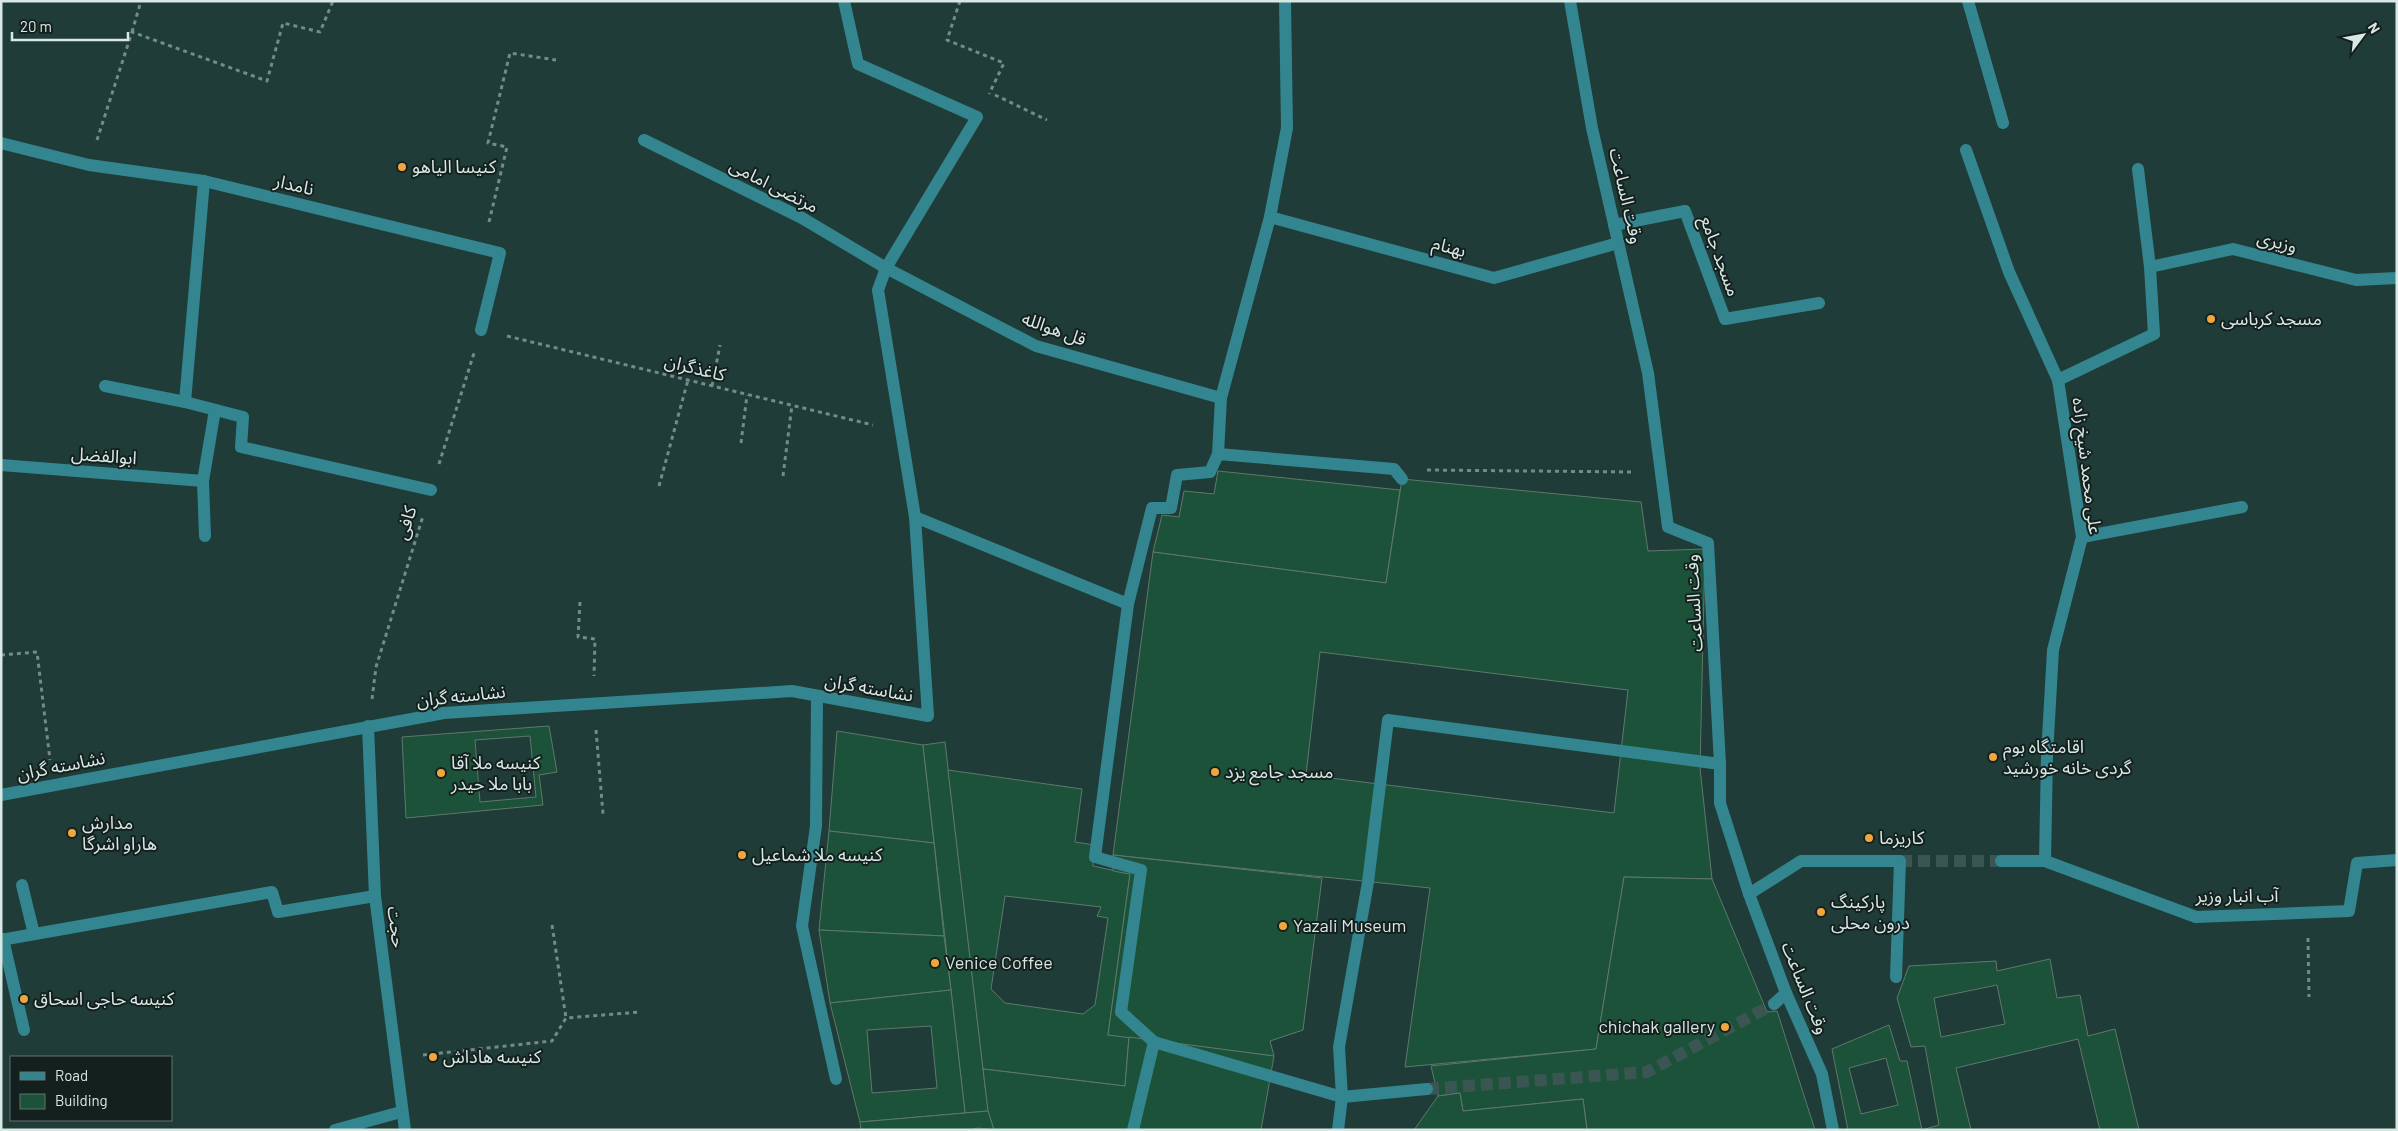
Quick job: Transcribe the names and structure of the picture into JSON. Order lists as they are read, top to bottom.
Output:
{
  "streets": {
    "street": [
      "نامدار",
      "مرتضی امامی",
      "وقت الساعت",
      "وزیری",
      "بهنام",
      "مسجد جامع",
      "قل هوالله",
      "ابوالفضل",
      "علی محمد شیخ زاده",
      "نشاسته گران",
      "آب انبار وزیر",
      "حجت"
    ],
    "path": ["کاغذگران", "کافی"]
  },
  "crossings": [
    ["نامدار", "کاغذگران"],
    ["نامدار", "کافی"],
    ["مرتضی امامی", "قل هوالله"],
    ["وقت الساعت", "بهنام"],
    ["وقت الساعت", "مسجد جامع"],
    ["کاغذگران", "کافی"],
    ["علی محمد شیخ زاده", "آب انبار وزیر"],
    ["کافی", "نشاسته گران"],
    ["کافی", "حجت"],
    ["نشاسته گران", "حجت"]
  ],
  "places": [
    "کنیسا الیاهو",
    "مسجد کرباسی",
    "اقامتگاه بوم گردی خانه خورشید",
    "مسجد جامع یزد",
    "کنیسه ملا آقا بابا ملا حیدر",
    "مدارش هاراو اشرگا",
    "کاریزما",
    "کنیسه ملا شماعیل",
    "پارکینگ درون محلی",
    "Yazali Museum",
    "Venice Coffee",
    "کنیسه حاجی اسحاق",
    "chichak gallery",
    "کنیسه هاداش"
  ],
  "legend": ["Road", "Building"],
  "scale_bar": "20 m",
  "north": "top right"
}
